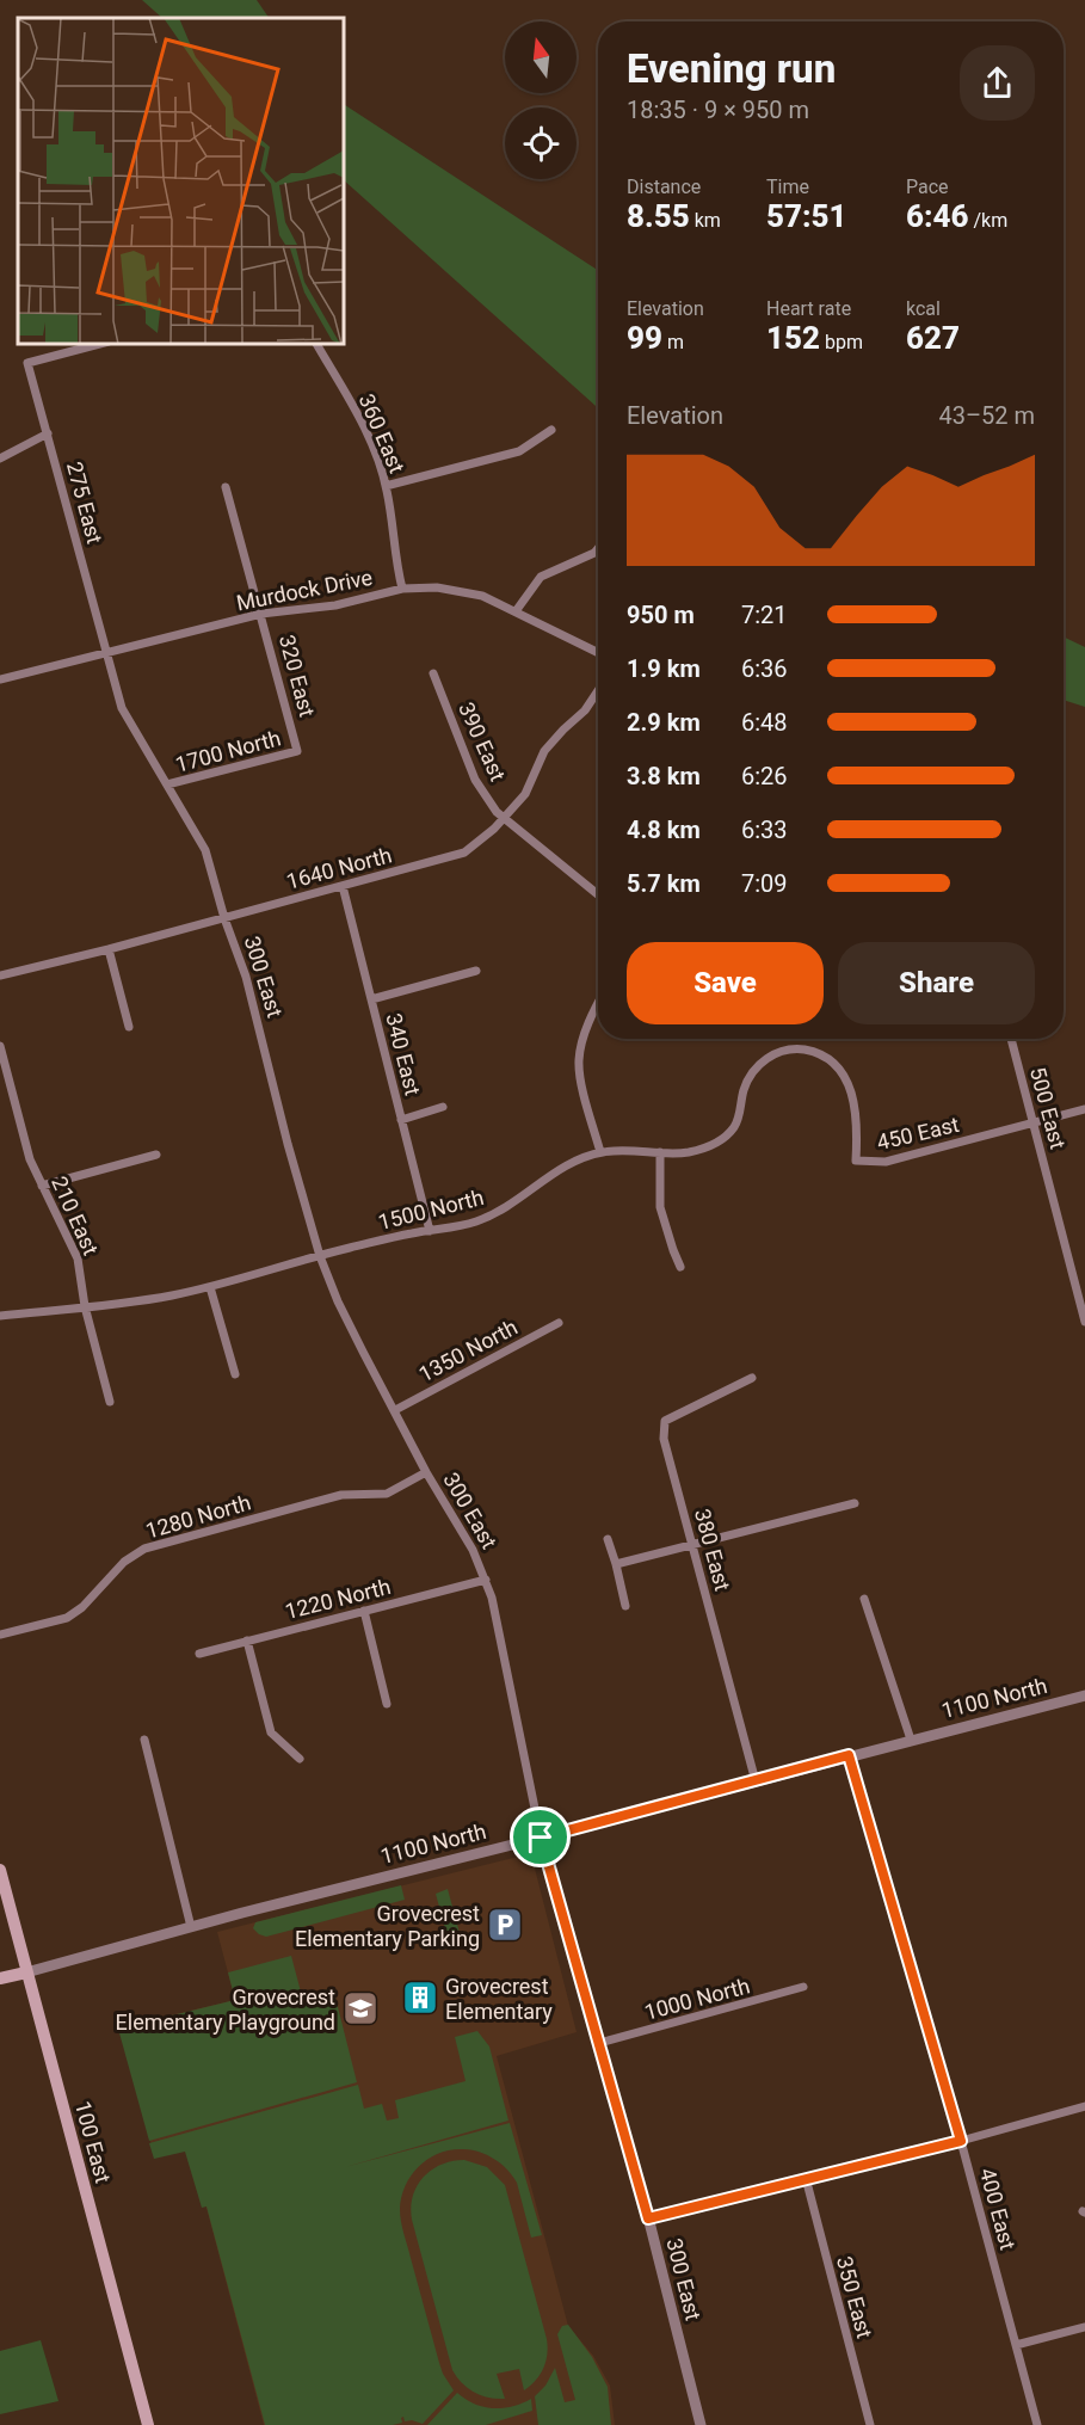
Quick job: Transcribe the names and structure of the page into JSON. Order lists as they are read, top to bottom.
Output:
{
  "streets": {
    "main road": ["1100 North", "100 East"],
    "street": [
      "360 East",
      "275 East",
      "Murdock Drive",
      "320 East",
      "390 East",
      "1700 North",
      "1640 North",
      "300 East",
      "340 East",
      "500 East",
      "450 East",
      "1500 North",
      "210 East",
      "1350 North",
      "1280 North",
      "380 East",
      "1220 North",
      "1000 North",
      "400 East",
      "350 East"
    ]
  },
  "crossings": [
    ["360 East", "Murdock Drive"],
    ["275 East", "Murdock Drive"],
    ["275 East", "300 East"],
    ["Murdock Drive", "320 East"],
    ["Murdock Drive", "300 East"],
    ["320 East", "1700 North"],
    ["390 East", "1640 North"],
    ["1700 North", "300 East"],
    ["1640 North", "300 East"],
    ["1640 North", "340 East"],
    ["300 East", "1500 North"],
    ["300 East", "1350 North"],
    ["300 East", "1280 North"],
    ["300 East", "1220 North"],
    ["300 East", "1100 North"],
    ["300 East", "1000 North"],
    ["340 East", "1500 North"],
    ["500 East", "450 East"],
    ["450 East", "1500 North"],
    ["1500 North", "210 East"],
    ["380 East", "1100 North"],
    ["1100 North", "100 East"],
    ["1100 North", "400 East"]
  ],
  "places": {
    "parking": ["Grovecrest Elementary Parking"],
    "building": ["Grovecrest Elementary"],
    "school or university": ["Grovecrest Elementary Playground"]
  },
  "north": "top",
  "page": {
    "heading": ["Evening run", "18:35 · 9 × 950 m"],
    "stats": [
      ["Distance", "8.55 km"],
      ["Time", "57:51"],
      ["Pace", "6:46 /km"],
      ["Elevation", "99 m"],
      ["Heart rate", "152 bpm"],
      ["kcal", "627"]
    ],
    "chart": ["Elevation", "43–52 m"],
    "list": [
      {
        "name": "950 m",
        "note": "7:21"
      },
      {
        "name": "1.9 km",
        "note": "6:36"
      },
      {
        "name": "2.9 km",
        "note": "6:48"
      },
      {
        "name": "3.8 km",
        "note": "6:26"
      },
      {
        "name": "4.8 km",
        "note": "6:33"
      },
      {
        "name": "5.7 km",
        "note": "7:09"
      }
    ],
    "buttons": ["Save", "Share"]
  }
}
